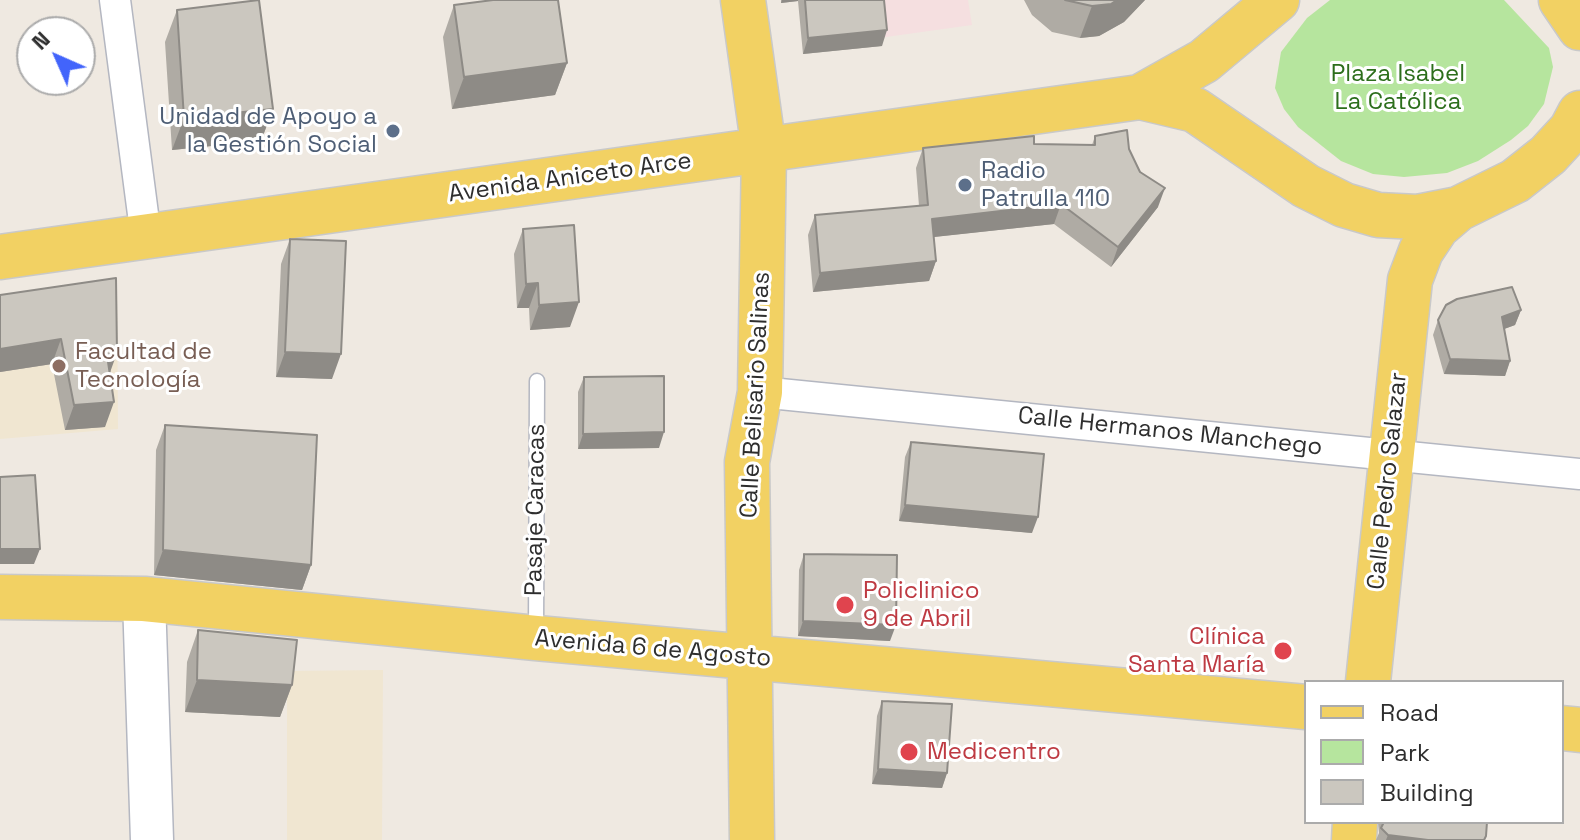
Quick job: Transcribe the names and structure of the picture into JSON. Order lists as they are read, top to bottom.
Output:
{
  "streets": {
    "main road": [
      "Avenida Aniceto Arce",
      "Calle Belisario Salinas",
      "Calle Pedro Salazar",
      "Avenida 6 de Agosto"
    ],
    "street": ["Calle Hermanos Manchego"],
    "lane": ["Pasaje Caracas"]
  },
  "crossings": [
    ["Avenida Aniceto Arce", "Calle Belisario Salinas"],
    ["Avenida Aniceto Arce", "Calle Pedro Salazar"],
    ["Calle Belisario Salinas", "Calle Hermanos Manchego"],
    ["Calle Belisario Salinas", "Avenida 6 de Agosto"],
    ["Calle Hermanos Manchego", "Calle Pedro Salazar"],
    ["Pasaje Caracas", "Avenida 6 de Agosto"]
  ],
  "parks": ["Plaza Isabel La Católica"],
  "places": [
    "Unidad de Apoyo a la Gestión Social",
    "Radio Patrulla 110",
    "Facultad de Tecnología",
    "Policlinico 9 de Abril",
    "Clínica Santa María",
    "Medicentro"
  ],
  "legend": ["Road", "Park", "Building"],
  "north": "top left"
}
